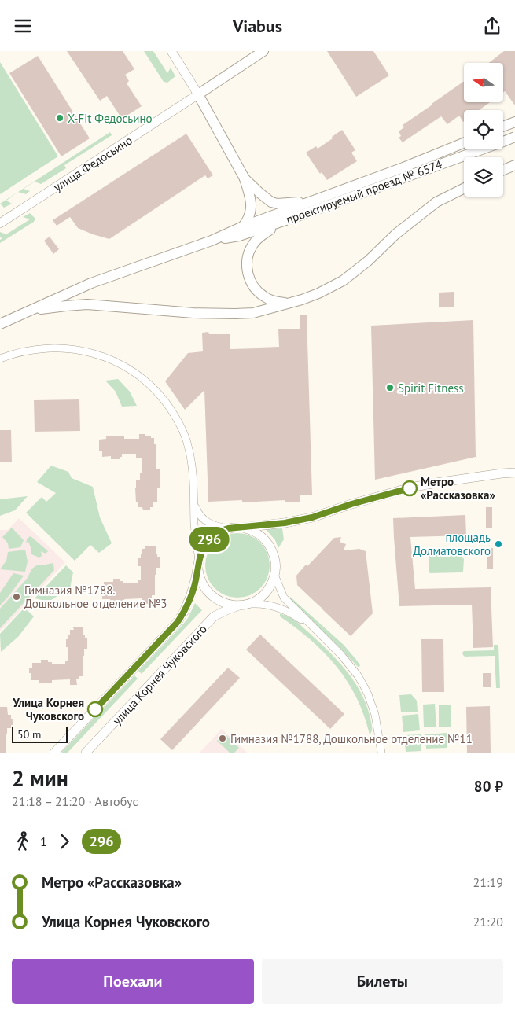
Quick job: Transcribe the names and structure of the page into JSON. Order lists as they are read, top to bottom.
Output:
{
  "streets": {
    "main road": ["улица Федосьино", "проектируемый проезд № 6574"],
    "street": ["улица Корнея Чуковского"]
  },
  "places": [
    "X-Fit Федосьино",
    "Spirit Fitness",
    "Метро «Рассказовка»",
    "площадь Долматовского",
    "Гимназия №1788. Дошкольное отделение №3",
    "Улица Корнея Чуковского",
    "Гимназия №1788, Дошкольное отделение №11"
  ],
  "lines": ["bus line 296"],
  "scale_bar": "50 m",
  "north": "left",
  "page": {
    "header": "Viabus",
    "on_map": "296",
    "scale": "50 m",
    "heading": ["2 мин", "21:18 – 21:20 · Автобус", "80 ₽"],
    "legs": ["1", "296"],
    "list": [
      {
        "name": "Метро «Рассказовка»",
        "value": "21:19"
      },
      {
        "name": "Улица Корнея Чуковского",
        "value": "21:20"
      }
    ],
    "buttons": ["Поехали", "Билеты"]
  }
}
